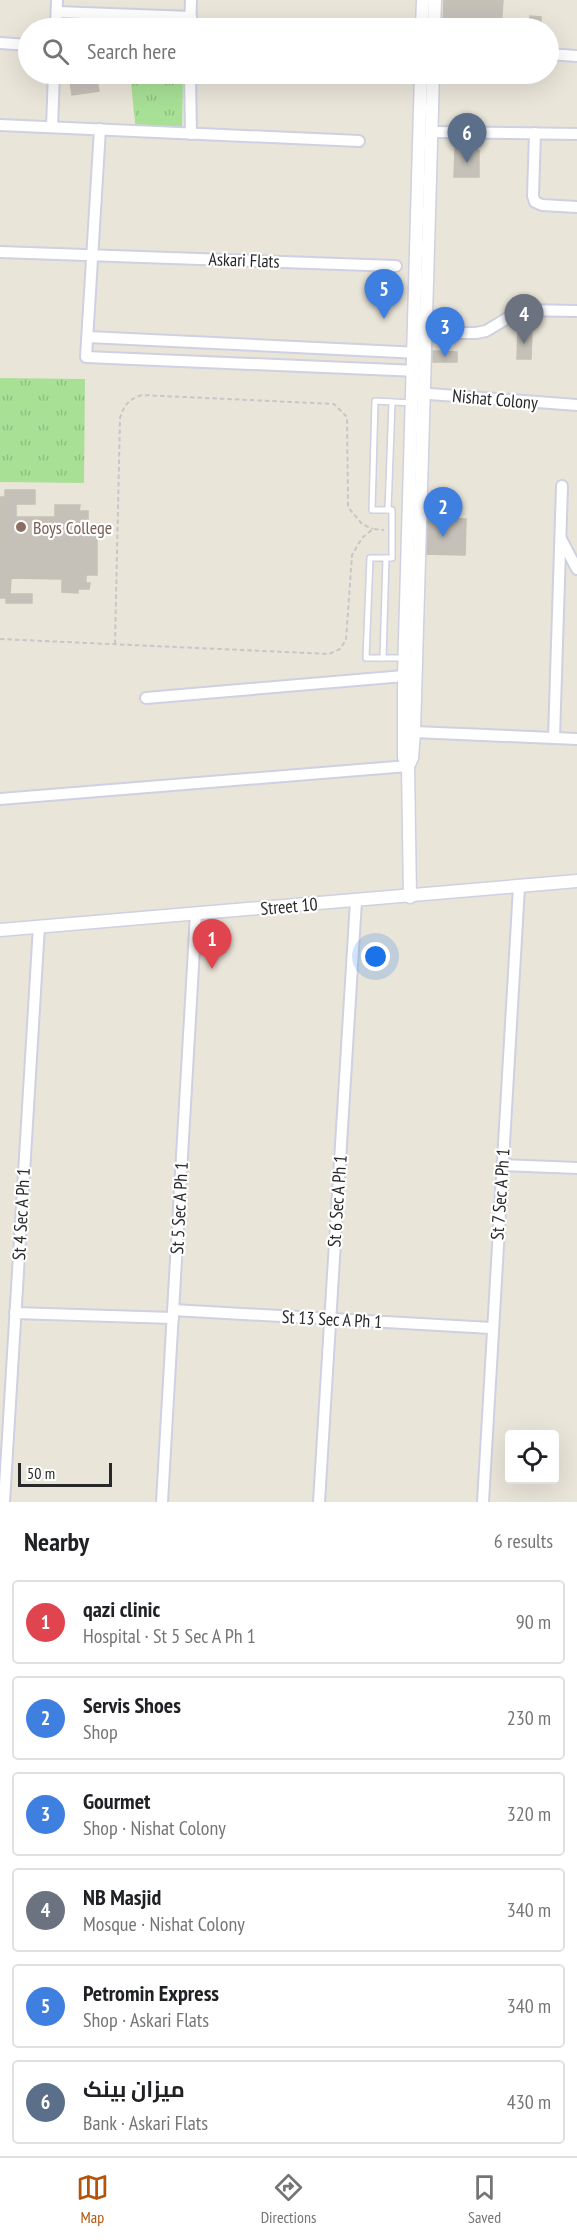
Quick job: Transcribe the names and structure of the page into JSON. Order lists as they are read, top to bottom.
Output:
{
  "streets": {
    "street": [
      "Askari Flats",
      "Nishat Colony",
      "Street 10",
      "St 7 Sec A Ph 1",
      "St 6 Sec A Ph 1",
      "St 5 Sec A Ph 1",
      "St 4 Sec A Ph 1",
      "St 13 Sec A Ph 1"
    ]
  },
  "crossings": [
    ["Street 10", "St 7 Sec A Ph 1"],
    ["Street 10", "St 6 Sec A Ph 1"],
    ["Street 10", "St 5 Sec A Ph 1"],
    ["Street 10", "St 4 Sec A Ph 1"],
    ["St 7 Sec A Ph 1", "St 13 Sec A Ph 1"],
    ["St 6 Sec A Ph 1", "St 13 Sec A Ph 1"],
    ["St 5 Sec A Ph 1", "St 13 Sec A Ph 1"],
    ["St 4 Sec A Ph 1", "St 13 Sec A Ph 1"]
  ],
  "places": ["Boys College"],
  "scale_bar": "50 m",
  "page": {
    "search": "Search here",
    "pins": [
      "6",
      "5",
      "4",
      "3",
      "2",
      "1"
    ],
    "scale": "50 m",
    "heading": ["Nearby", "6 results"],
    "list": [
      {
        "mark": "1",
        "name": "qazi clinic",
        "note": "Hospital · St 5 Sec A Ph 1",
        "value": "90 m"
      },
      {
        "mark": "2",
        "name": "Servis Shoes",
        "note": "Shop",
        "value": "230 m"
      },
      {
        "mark": "3",
        "name": "Gourmet",
        "note": "Shop · Nishat Colony",
        "value": "320 m"
      },
      {
        "mark": "4",
        "name": "NB Masjid",
        "note": "Mosque · Nishat Colony",
        "value": "340 m"
      },
      {
        "mark": "5",
        "name": "Petromin Express",
        "note": "Shop · Askari Flats",
        "value": "340 m"
      },
      {
        "mark": "6",
        "name": "میزان بینک",
        "note": "Bank · Askari Flats",
        "value": "430 m"
      }
    ],
    "nav": ["Map", "Directions", "Saved"]
  }
}
